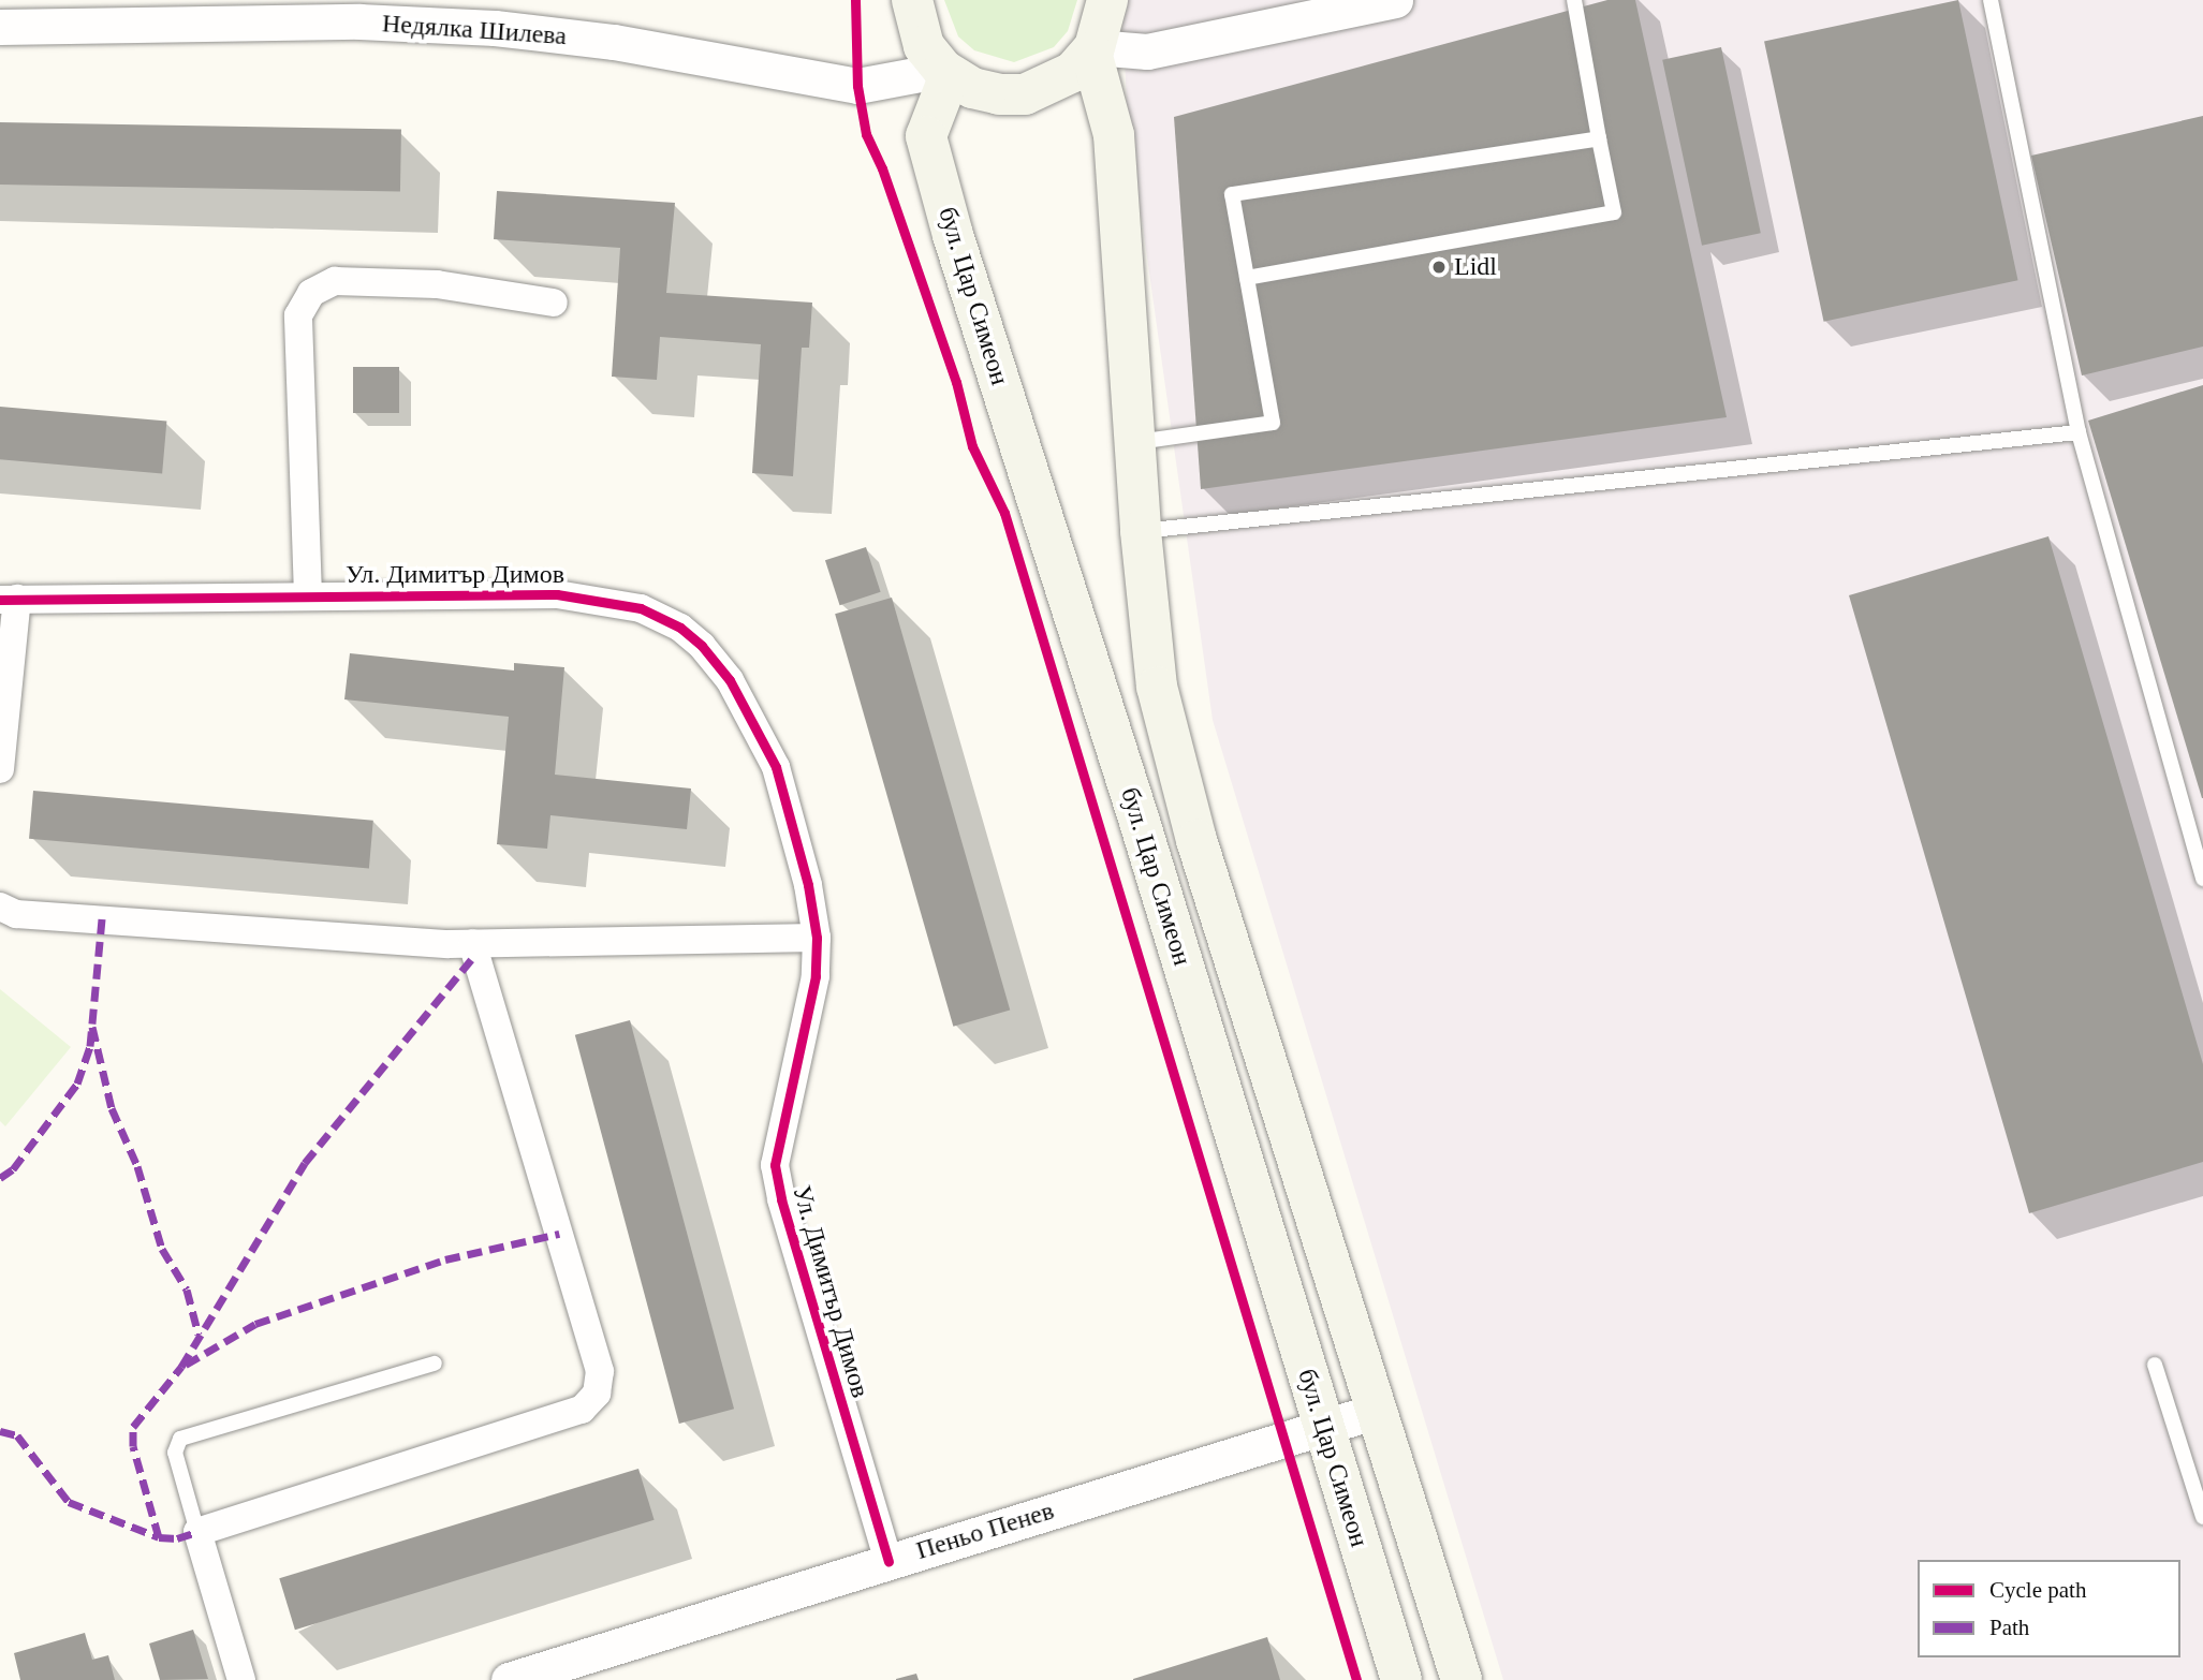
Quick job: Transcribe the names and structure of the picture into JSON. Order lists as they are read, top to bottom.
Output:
{
  "streets": {
    "main road": ["бул. Цар Симеон"],
    "street": ["Недялка Шилева", "Ул. Димитър Димов", "Пеньо Пенев"]
  },
  "crossings": [
    ["Недялка Шилева", "бул. Цар Симеон"],
    ["бул. Цар Симеон", "Пеньо Пенев"],
    ["Ул. Димитър Димов", "Пеньо Пенев"]
  ],
  "places": ["Lidl"],
  "legend": ["Cycle path", "Path"]
}
